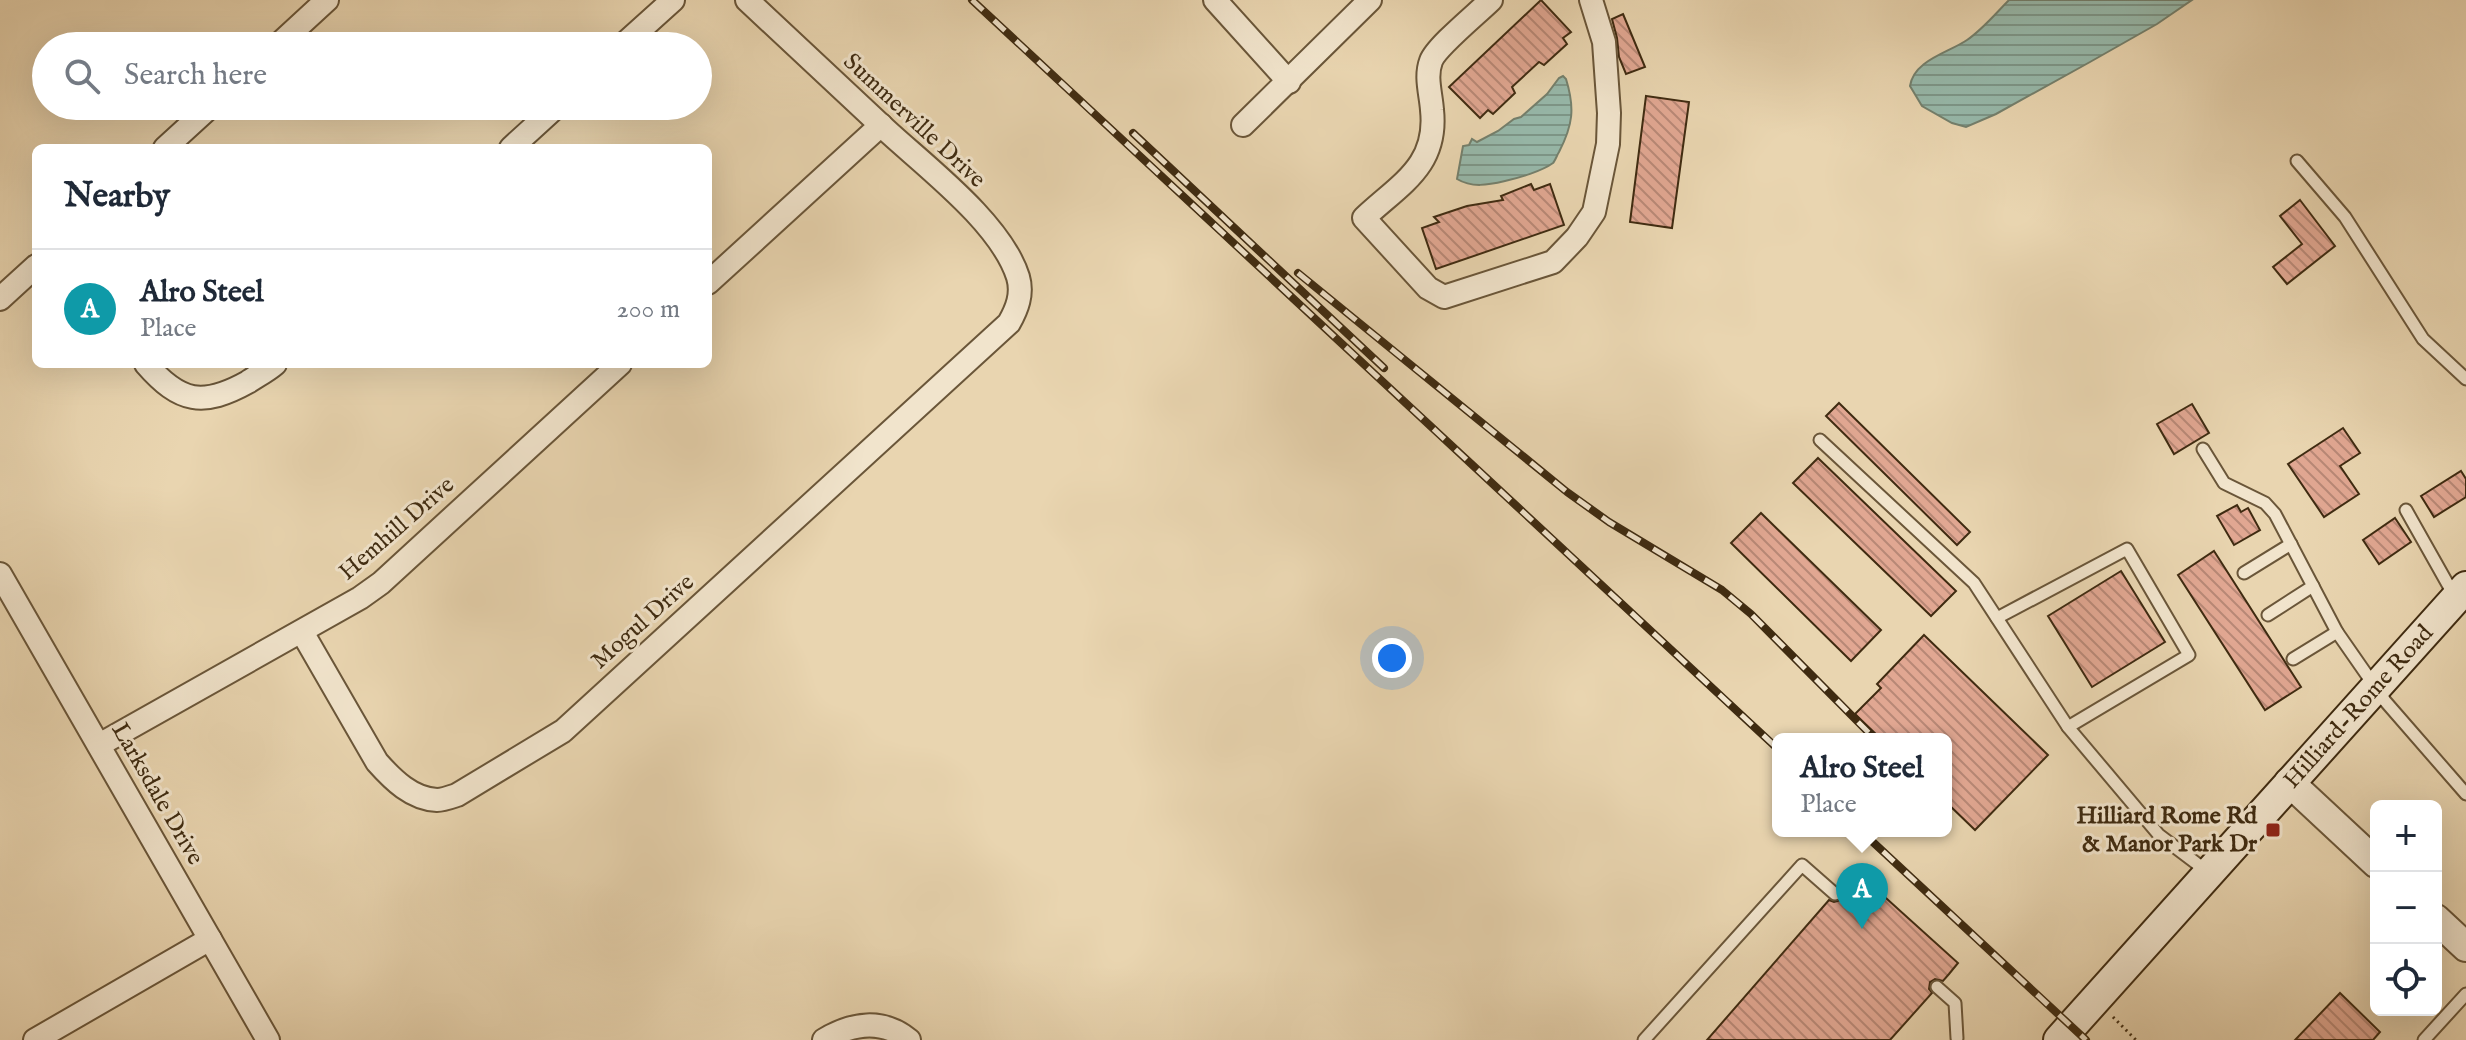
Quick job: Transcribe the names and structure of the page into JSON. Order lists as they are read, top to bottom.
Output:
{
  "streets": {
    "main road": ["Hilliard-Rome Road"],
    "street": [
      "Summerville Drive",
      "Hemhill Drive",
      "Mogul Drive",
      "Larksdale Drive"
    ]
  },
  "crossings": [
    ["Summerville Drive", "Mogul Drive"],
    ["Hemhill Drive", "Mogul Drive"],
    ["Hemhill Drive", "Larksdale Drive"]
  ],
  "places": {
    "transit": ["Hilliard Rome Rd & Manor Park Dr"]
  },
  "page": {
    "search": "Search here",
    "heading": "Nearby",
    "list": [
      {
        "mark": "A",
        "name": "Alro Steel",
        "note": "Place",
        "value": "200 m"
      }
    ],
    "popup": ["Alro Steel", "Place"],
    "map_buttons": ["+", "−"],
    "pins": "A"
  }
}
